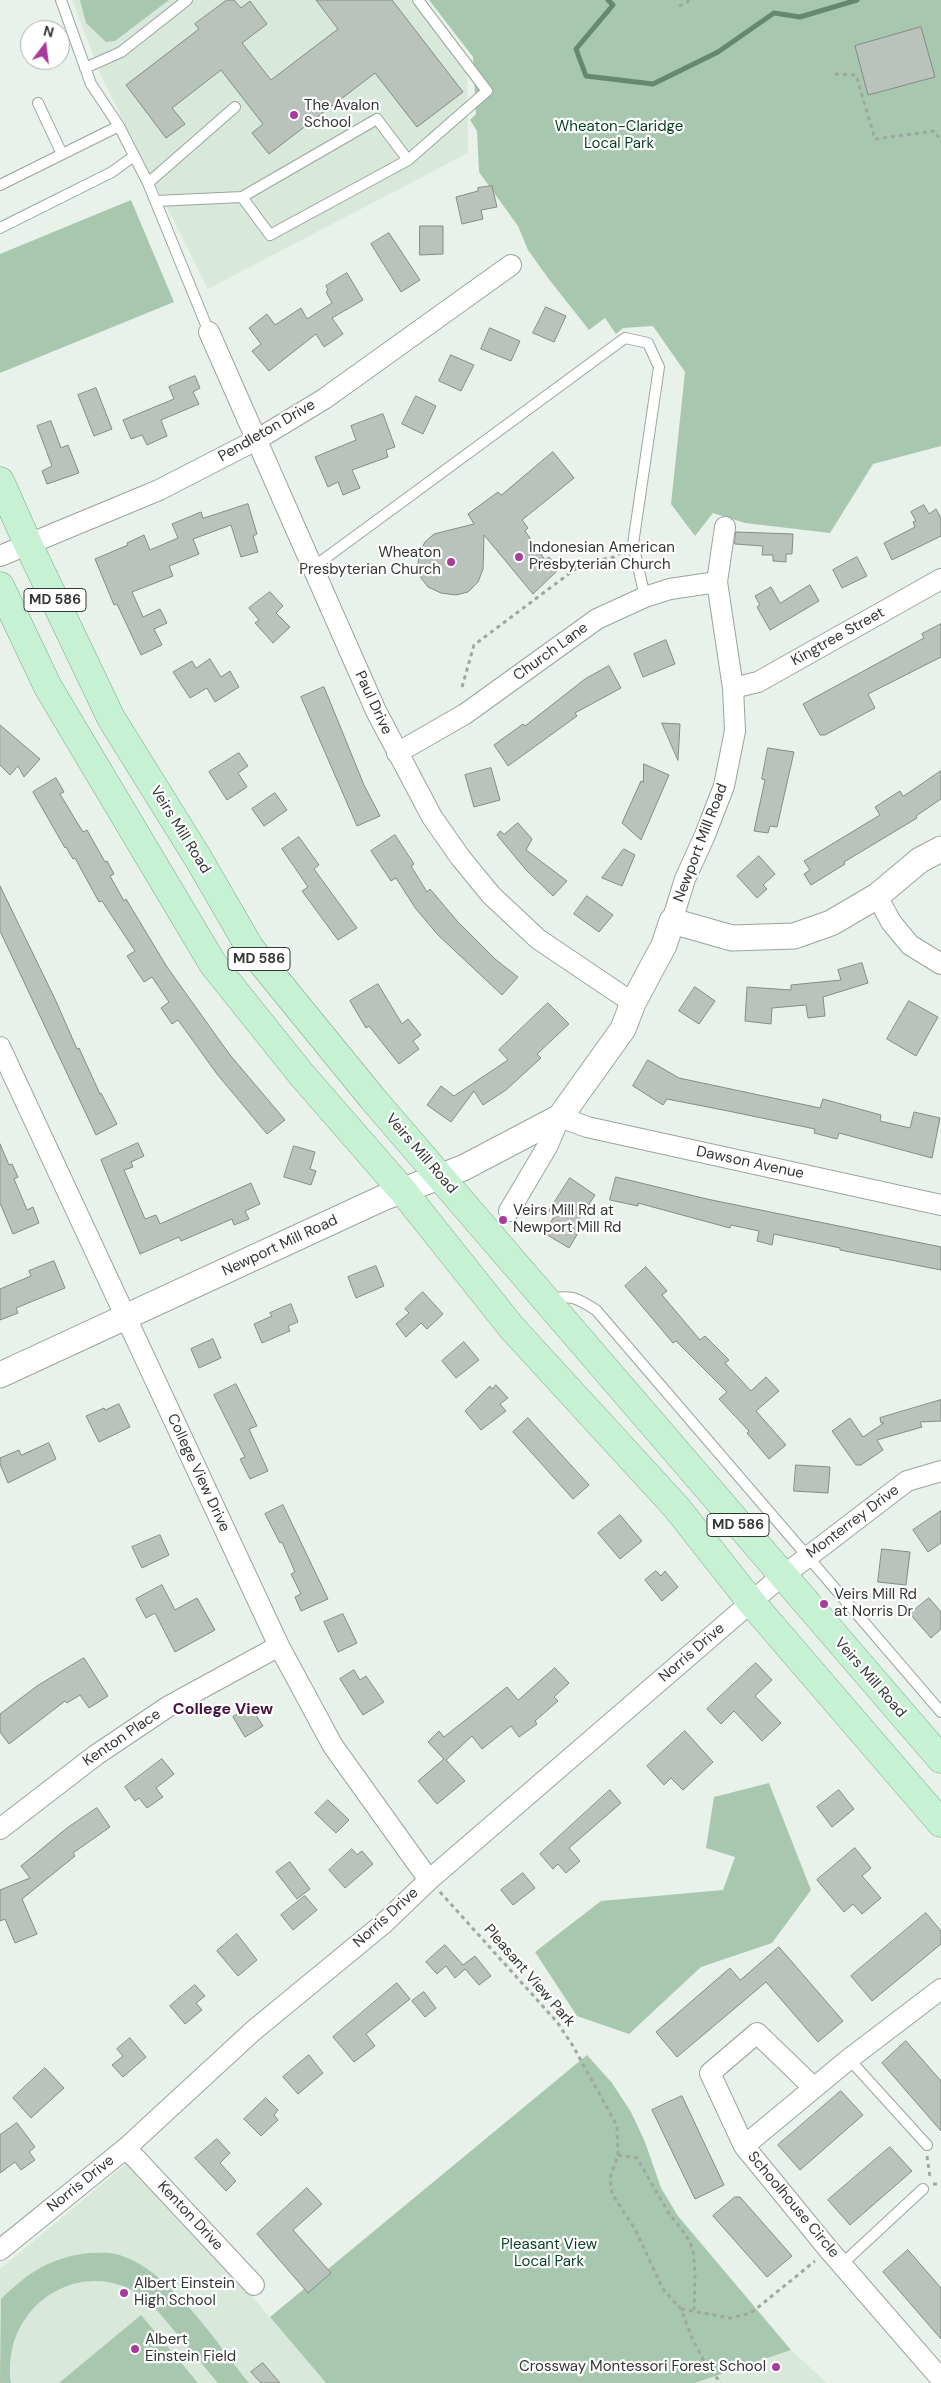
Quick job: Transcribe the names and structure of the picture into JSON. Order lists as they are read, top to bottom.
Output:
{
  "streets": {
    "main road": ["MD 586", "Veirs Mill Road"],
    "street": [
      "Pendleton Drive",
      "Kingtree Street",
      "Church Lane",
      "Paul Drive",
      "Newport Mill Road",
      "Dawson Avenue",
      "College View Drive",
      "Monterrey Drive",
      "Norris Drive",
      "Kenton Place",
      "Schoolhouse Circle",
      "Kenton Drive"
    ],
    "path": ["Pleasant View Park"]
  },
  "crossings": [
    ["Pendleton Drive", "Paul Drive"],
    ["Pendleton Drive", "Veirs Mill Road"],
    ["Kingtree Street", "Newport Mill Road"],
    ["Church Lane", "Paul Drive"],
    ["Church Lane", "Newport Mill Road"],
    ["Paul Drive", "Newport Mill Road"],
    ["Veirs Mill Road", "Newport Mill Road"],
    ["Veirs Mill Road", "Monterrey Drive"],
    ["Veirs Mill Road", "Norris Drive"],
    ["Newport Mill Road", "Dawson Avenue"],
    ["Newport Mill Road", "College View Drive"],
    ["College View Drive", "Norris Drive"],
    ["College View Drive", "Kenton Place"],
    ["College View Drive", "Pleasant View Park"],
    ["Monterrey Drive", "Norris Drive"],
    ["Norris Drive", "Pleasant View Park"],
    ["Norris Drive", "Kenton Drive"]
  ],
  "districts": ["College View"],
  "parks": ["Wheaton-Claridge Local Park", "Pleasant View Local Park"],
  "places": [
    "The Avalon School",
    "Indonesian American Presbyterian Church",
    "Wheaton Presbyterian Church",
    "Veirs Mill Rd at Newport Mill Rd",
    "Veirs Mill Rd at Norris Dr",
    "Albert Einstein High School",
    "Albert Einstein Field",
    "Crossway Montessori Forest School"
  ],
  "north": "top"
}
